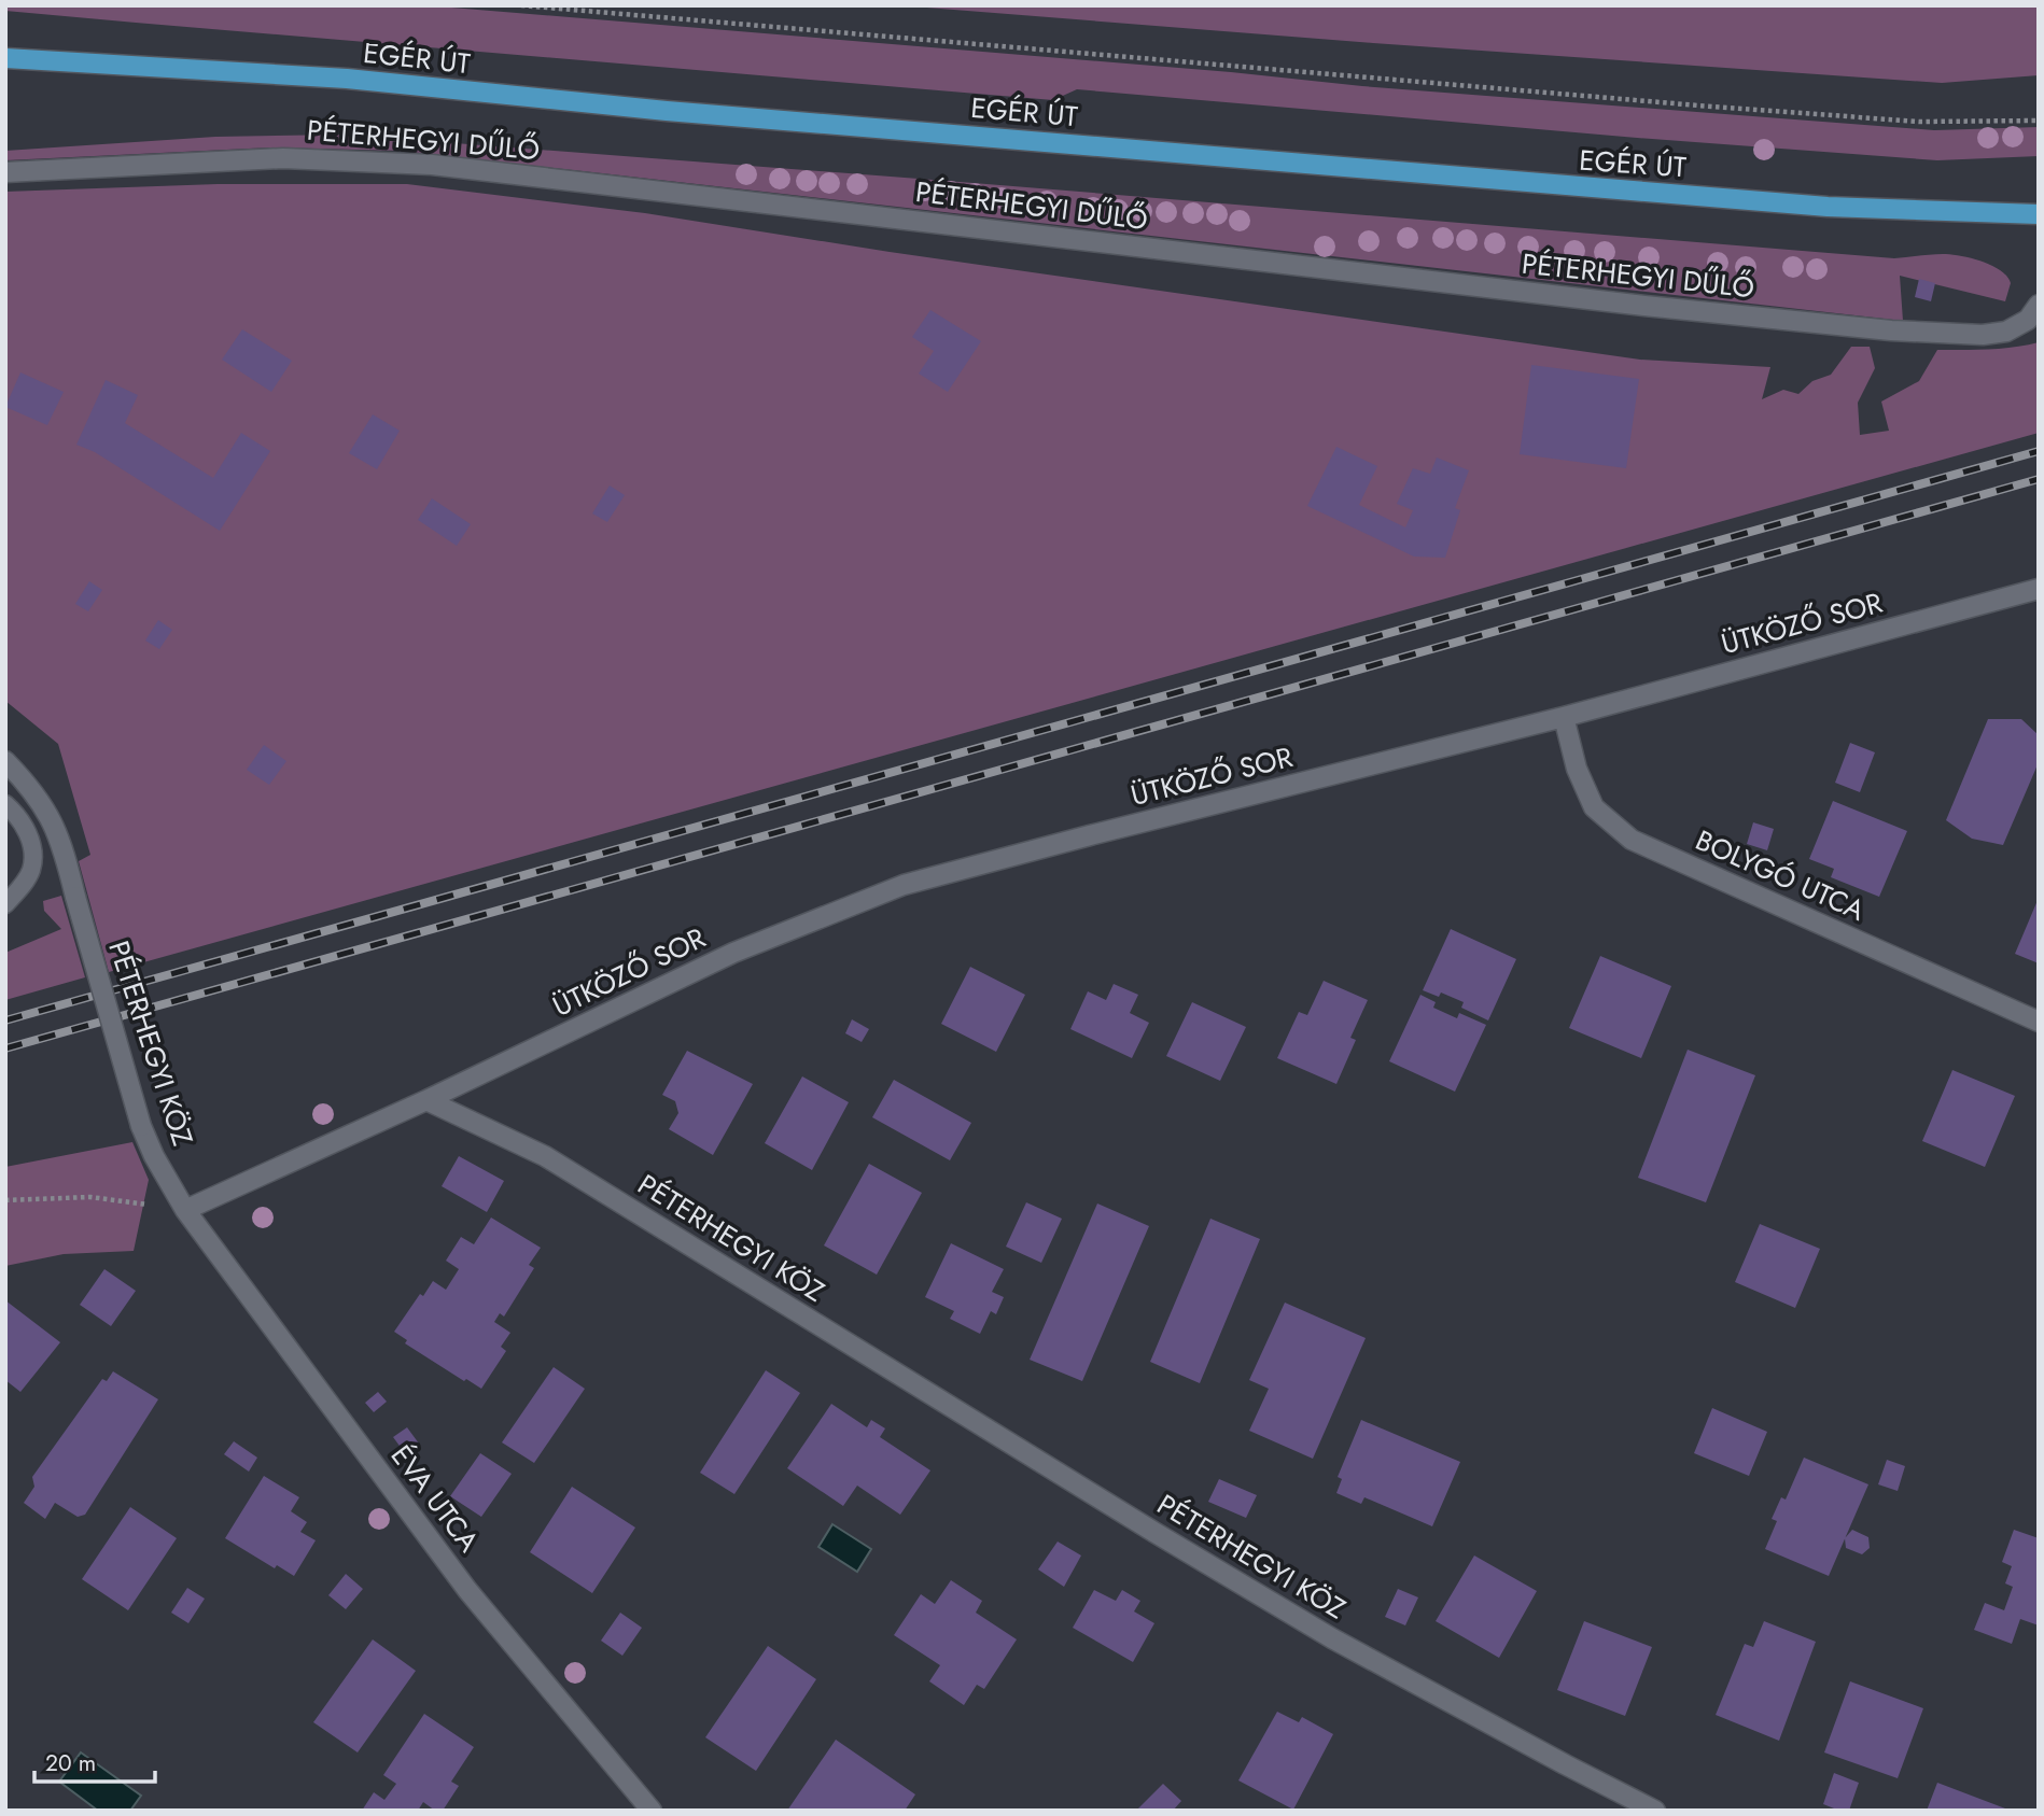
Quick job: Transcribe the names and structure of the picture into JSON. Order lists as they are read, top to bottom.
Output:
{
  "streets": {
    "main road": ["EGÉR ÚT"],
    "street": [
      "PÉTERHEGYI DŰLŐ",
      "ÜTKÖZŐ SOR",
      "BOLYGÓ UTCA",
      "PÉTERHEGYI KÖZ",
      "ÉVA UTCA"
    ]
  },
  "crossings": [
    ["ÜTKÖZŐ SOR", "BOLYGÓ UTCA"],
    ["ÜTKÖZŐ SOR", "PÉTERHEGYI KÖZ"],
    ["PÉTERHEGYI KÖZ", "ÉVA UTCA"]
  ],
  "scale_bar": "20 m"
}
